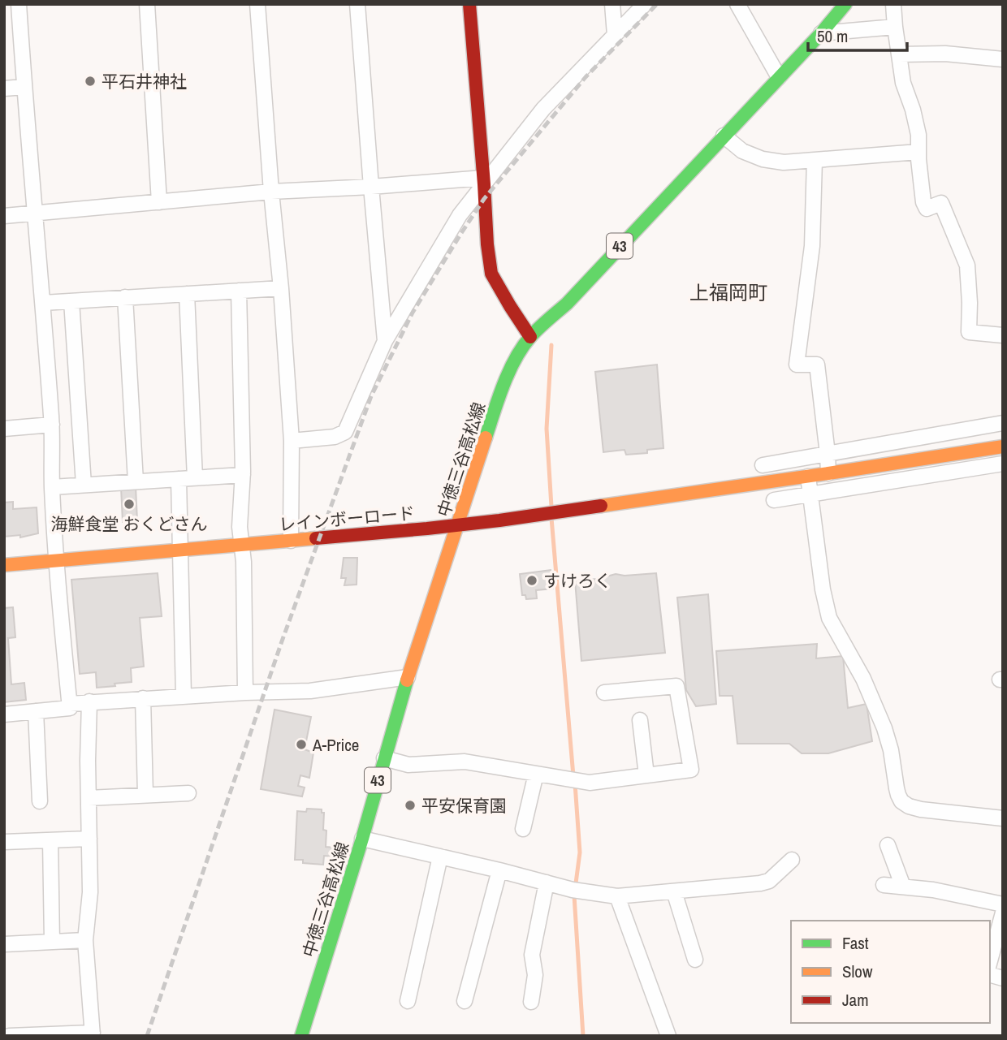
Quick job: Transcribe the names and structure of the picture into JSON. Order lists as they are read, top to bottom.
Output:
{
  "streets": {
    "street": ["43", "中徳三谷高松線", "レインボーロード"]
  },
  "crossings": [
    ["中徳三谷高松線", "レインボーロード"]
  ],
  "districts": ["上福岡町"],
  "places": [
    "平石井神社",
    "海鮮食堂 おくどさん",
    "すけろく",
    "A-Price",
    "平安保育園"
  ],
  "legend": ["Fast", "Slow", "Jam"],
  "scale_bar": "50 m"
}
